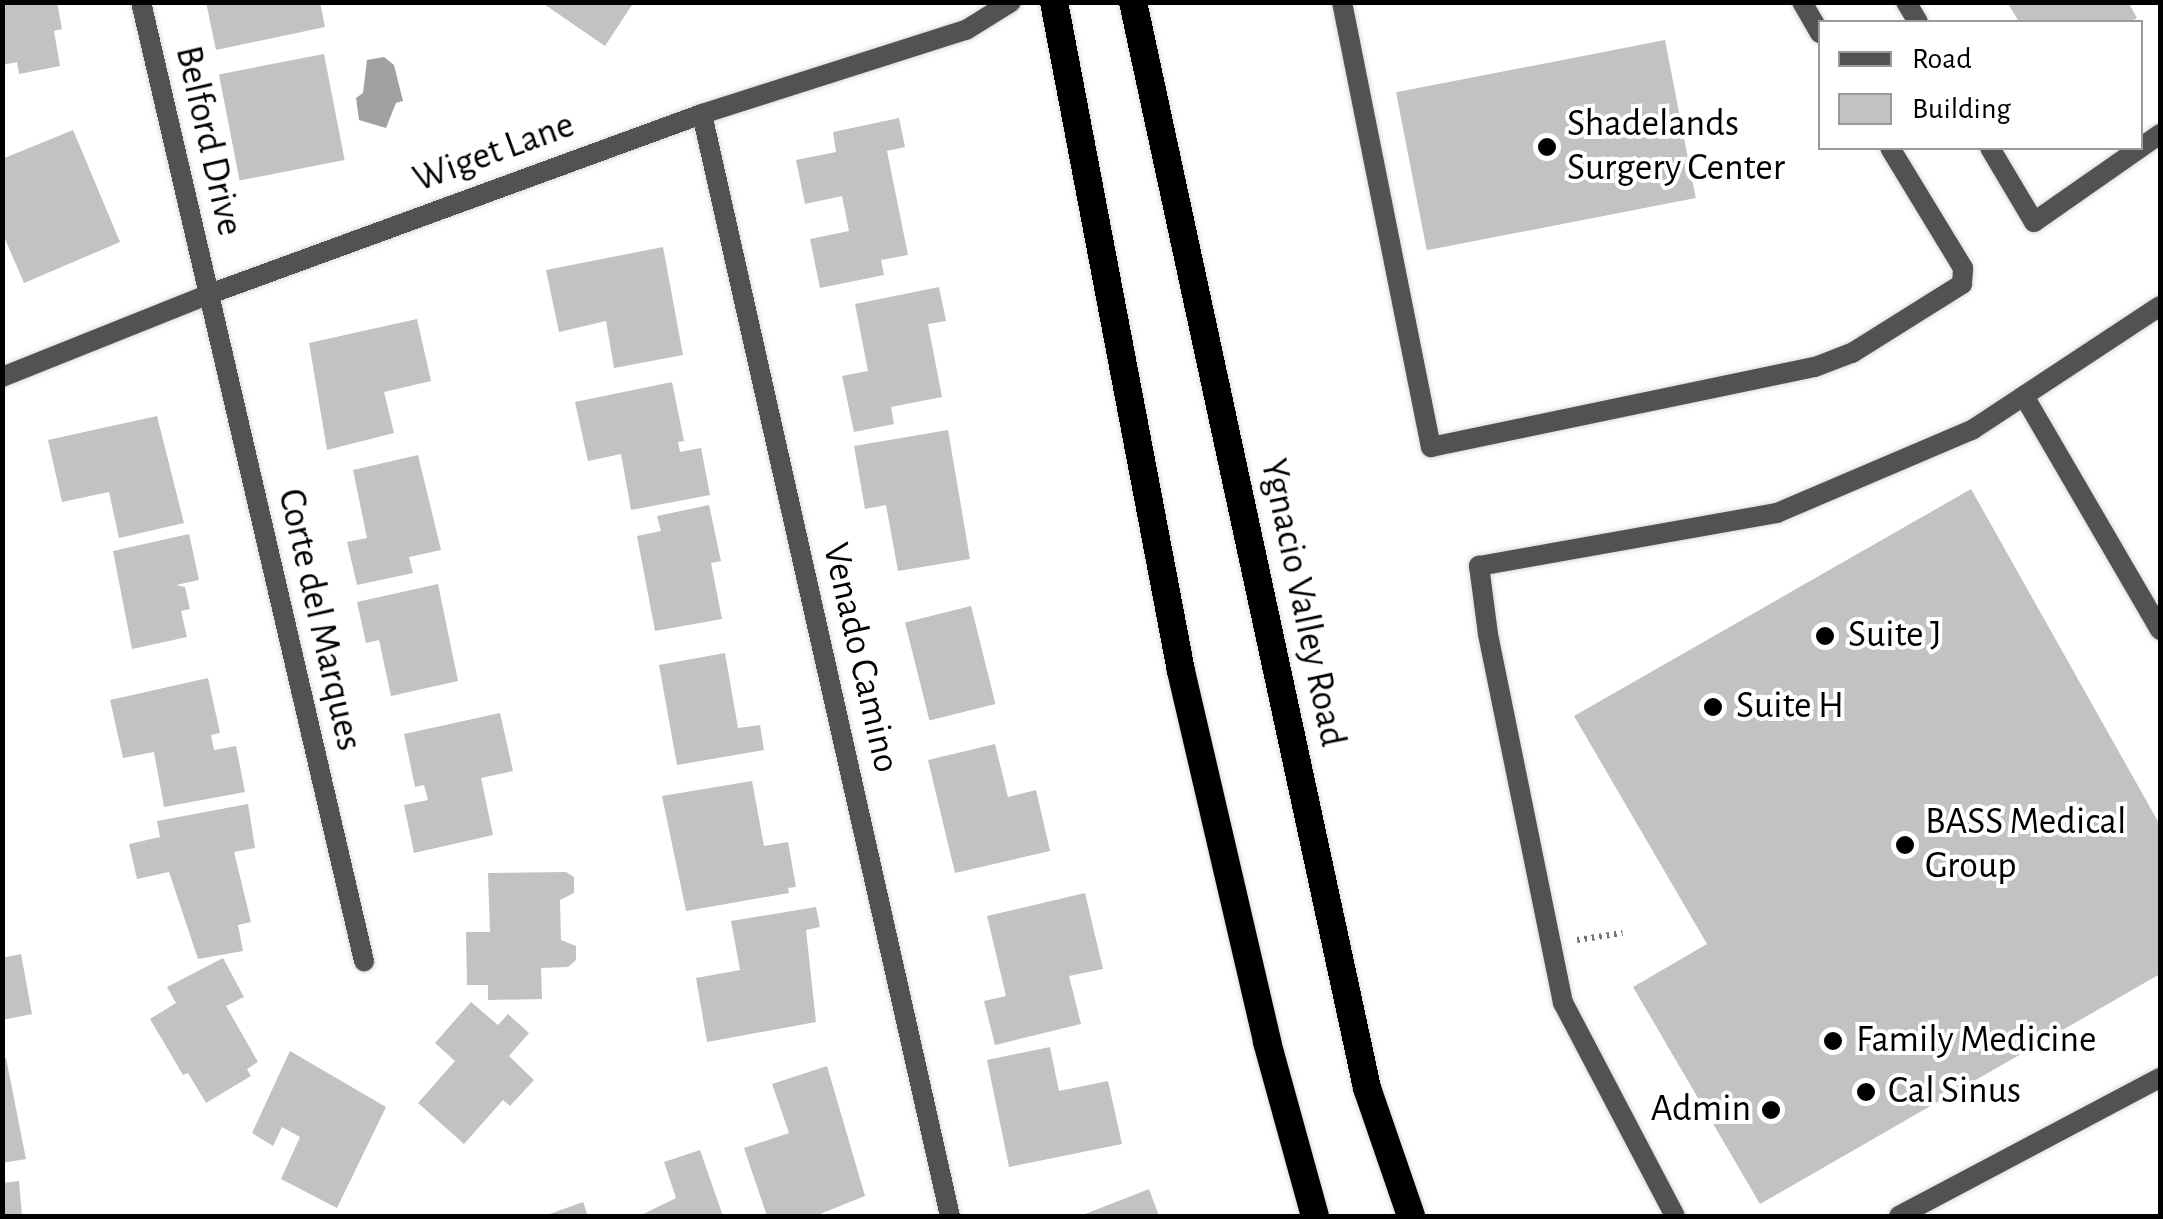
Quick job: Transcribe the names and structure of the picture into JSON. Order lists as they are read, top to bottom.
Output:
{
  "streets": {
    "highway": ["Ygnacio Valley Road"],
    "street": [
      "Belford Drive",
      "Wiget Lane",
      "Corte del Marques",
      "Venado Camino"
    ]
  },
  "crossings": [
    ["Belford Drive", "Wiget Lane"],
    ["Belford Drive", "Corte del Marques"],
    ["Wiget Lane", "Corte del Marques"],
    ["Wiget Lane", "Venado Camino"]
  ],
  "places": [
    "Shadelands Surgery Center",
    "Suite J",
    "Suite H",
    "BASS Medical Group",
    "Family Medicine",
    "Cal Sinus",
    "Admin"
  ],
  "legend": ["Road", "Building"]
}
